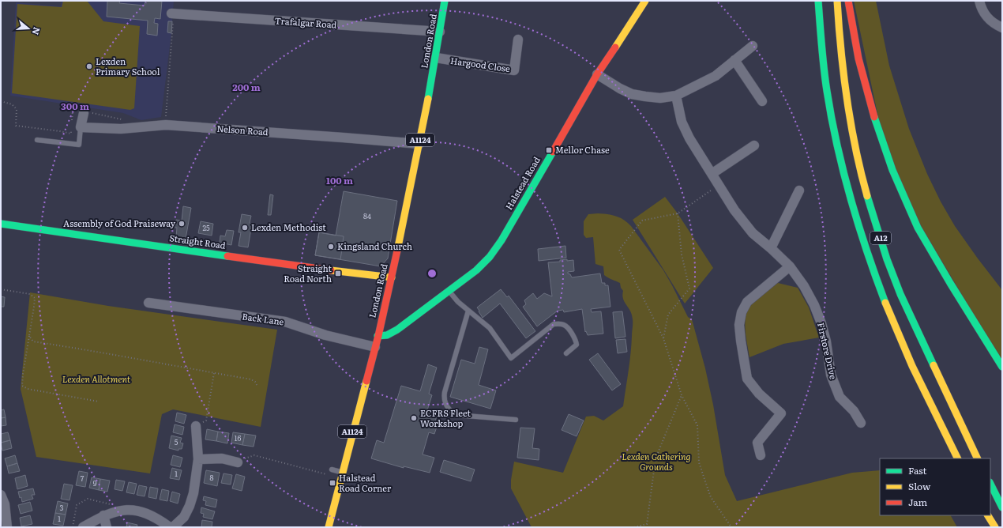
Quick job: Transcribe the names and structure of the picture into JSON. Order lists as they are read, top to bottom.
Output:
{
  "streets": {
    "main road": [
      "London Road",
      "A1124",
      "Halstead Road",
      "A12",
      "Straight Road"
    ],
    "street": [
      "Trafalgar Road",
      "Hargood Close",
      "Nelson Road",
      "Back Lane",
      "Firstore Drive"
    ]
  },
  "crossings": [
    ["Trafalgar Road", "London Road"],
    ["London Road", "Hargood Close"],
    ["London Road", "Nelson Road"],
    ["London Road", "Halstead Road"],
    ["London Road", "Straight Road"],
    ["London Road", "Back Lane"]
  ],
  "parks": ["Lexden Allotment", "Lexden Gathering Grounds"],
  "places": {
    "other": [
      "Lexden Primary School",
      "Assembly of God Praiseway",
      "Lexden Methodist",
      "Kingsland Church",
      "ECFRS Fleet Workshop"
    ],
    "transit": ["Mellor Chase", "Straight Road North", "Halstead Road Corner"]
  },
  "house_numbers": [
    "84",
    "25",
    "16",
    "5",
    "1",
    "8",
    "7",
    "9",
    "3",
    "1"
  ],
  "legend": ["Fast", "Slow", "Jam"],
  "north": "right",
  "rings": ["200 m", "300 m", "100 m"]
}
